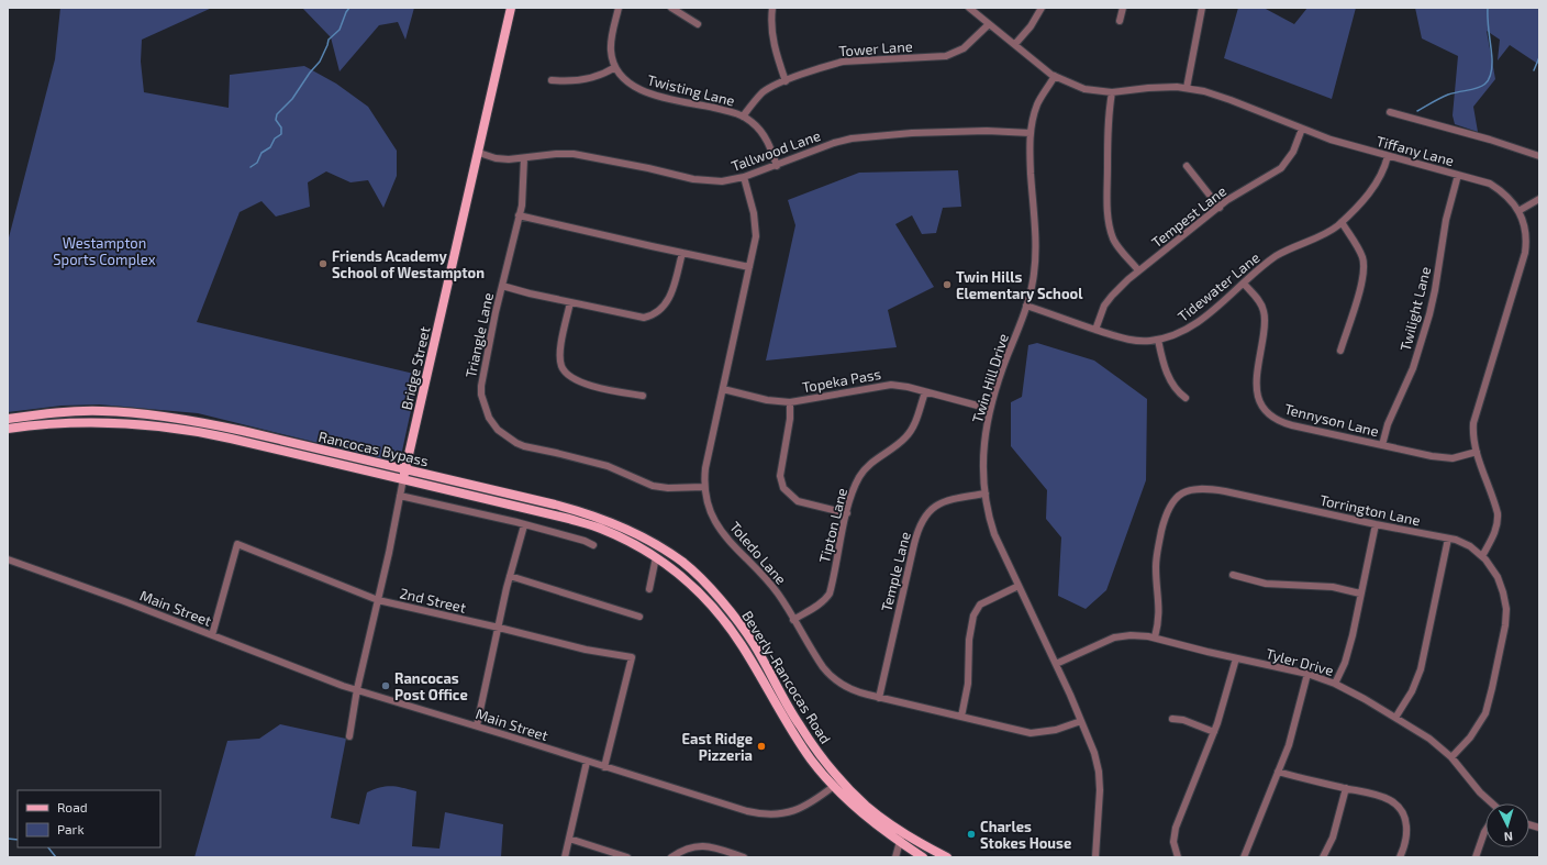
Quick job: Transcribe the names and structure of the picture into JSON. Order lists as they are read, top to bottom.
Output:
{
  "streets": {
    "main road": ["Bridge Street", "Rancocas Bypass", "Beverly-Rancocas Road"],
    "street": [
      "Tower Lane",
      "Twisting Lane",
      "Tallwood Lane",
      "Tiffany Lane",
      "Tempest Lane",
      "Tidewater Lane",
      "Twilight Lane",
      "Triangle Lane",
      "Twin Hill Drive",
      "Topeka Pass",
      "Tennyson Lane",
      "Torrington Lane",
      "Tipton Lane",
      "Toledo Lane",
      "Temple Lane",
      "2nd Street",
      "Main Street",
      "Tyler Drive"
    ]
  },
  "crossings": [
    ["Tower Lane", "Twisting Lane"],
    ["Tower Lane", "Tiffany Lane"],
    ["Twisting Lane", "Tallwood Lane"],
    ["Tallwood Lane", "Triangle Lane"],
    ["Tallwood Lane", "Bridge Street"],
    ["Tallwood Lane", "Twin Hill Drive"],
    ["Tallwood Lane", "Toledo Lane"],
    ["Tiffany Lane", "Tempest Lane"],
    ["Tiffany Lane", "Tidewater Lane"],
    ["Tiffany Lane", "Twilight Lane"],
    ["Tiffany Lane", "Twin Hill Drive"],
    ["Tiffany Lane", "Tennyson Lane"],
    ["Tiffany Lane", "Torrington Lane"],
    ["Tempest Lane", "Tidewater Lane"],
    ["Tidewater Lane", "Twin Hill Drive"],
    ["Tidewater Lane", "Tennyson Lane"],
    ["Twilight Lane", "Tennyson Lane"],
    ["Triangle Lane", "Toledo Lane"],
    ["Bridge Street", "Rancocas Bypass"],
    ["Bridge Street", "2nd Street"],
    ["Bridge Street", "Main Street"],
    ["Twin Hill Drive", "Topeka Pass"],
    ["Twin Hill Drive", "Toledo Lane"],
    ["Twin Hill Drive", "Temple Lane"],
    ["Twin Hill Drive", "Tyler Drive"],
    ["Topeka Pass", "Tipton Lane"],
    ["Topeka Pass", "Toledo Lane"],
    ["Rancocas Bypass", "Beverly-Rancocas Road"],
    ["Torrington Lane", "Tyler Drive"],
    ["Tipton Lane", "Toledo Lane"],
    ["Toledo Lane", "Temple Lane"],
    ["2nd Street", "Main Street"],
    ["Main Street", "Beverly-Rancocas Road"]
  ],
  "parks": ["Westampton Sports Complex"],
  "places": [
    "Friends Academy School of Westampton",
    "Twin Hills Elementary School",
    "Rancocas Post Office",
    "East Ridge Pizzeria",
    "Charles Stokes House"
  ],
  "legend": ["Road", "Park"],
  "north": "bottom"
}
